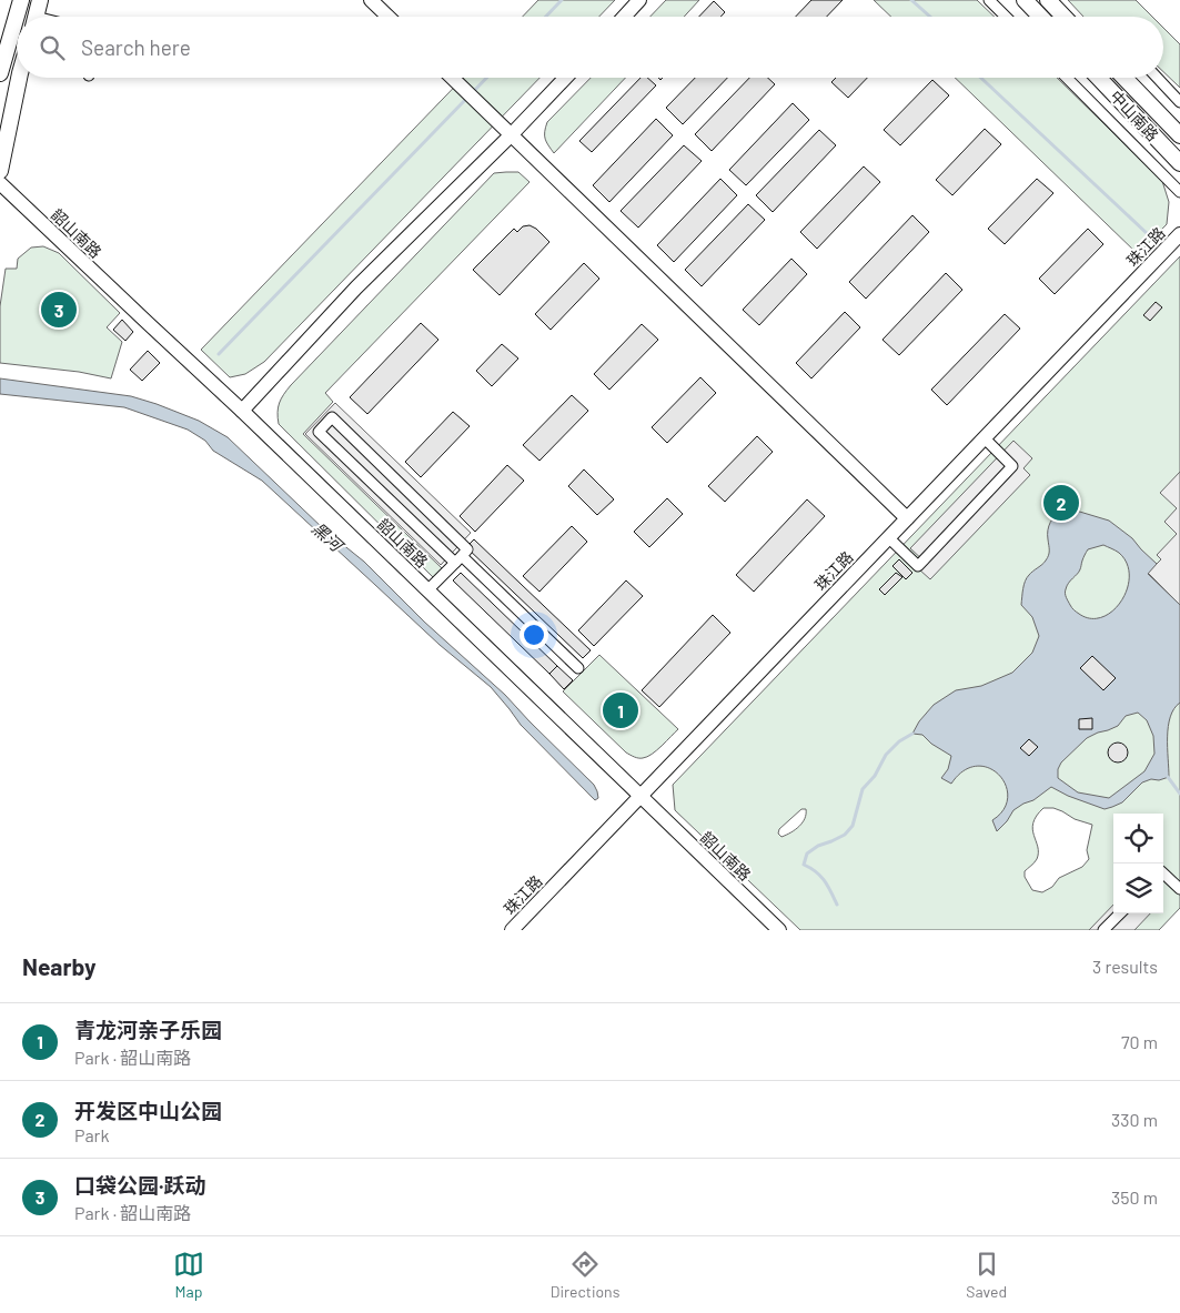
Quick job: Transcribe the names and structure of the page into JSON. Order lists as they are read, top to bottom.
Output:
{
  "streets": {
    "main road": ["中山南路"],
    "street": ["韶山南路", "珠江路"]
  },
  "crossings": [
    ["韶山南路", "珠江路"]
  ],
  "water": ["黑河"],
  "page": {
    "search": "Search here",
    "pins": ["3", "2", "1"],
    "heading": ["Nearby", "3 results"],
    "list": [
      {
        "mark": "1",
        "name": "青龙河亲子乐园",
        "note": "Park · 韶山南路",
        "value": "70 m"
      },
      {
        "mark": "2",
        "name": "开发区中山公园",
        "note": "Park",
        "value": "330 m"
      },
      {
        "mark": "3",
        "name": "口袋公园·跃动",
        "note": "Park · 韶山南路",
        "value": "350 m"
      }
    ],
    "nav": ["Map", "Directions", "Saved"]
  }
}
